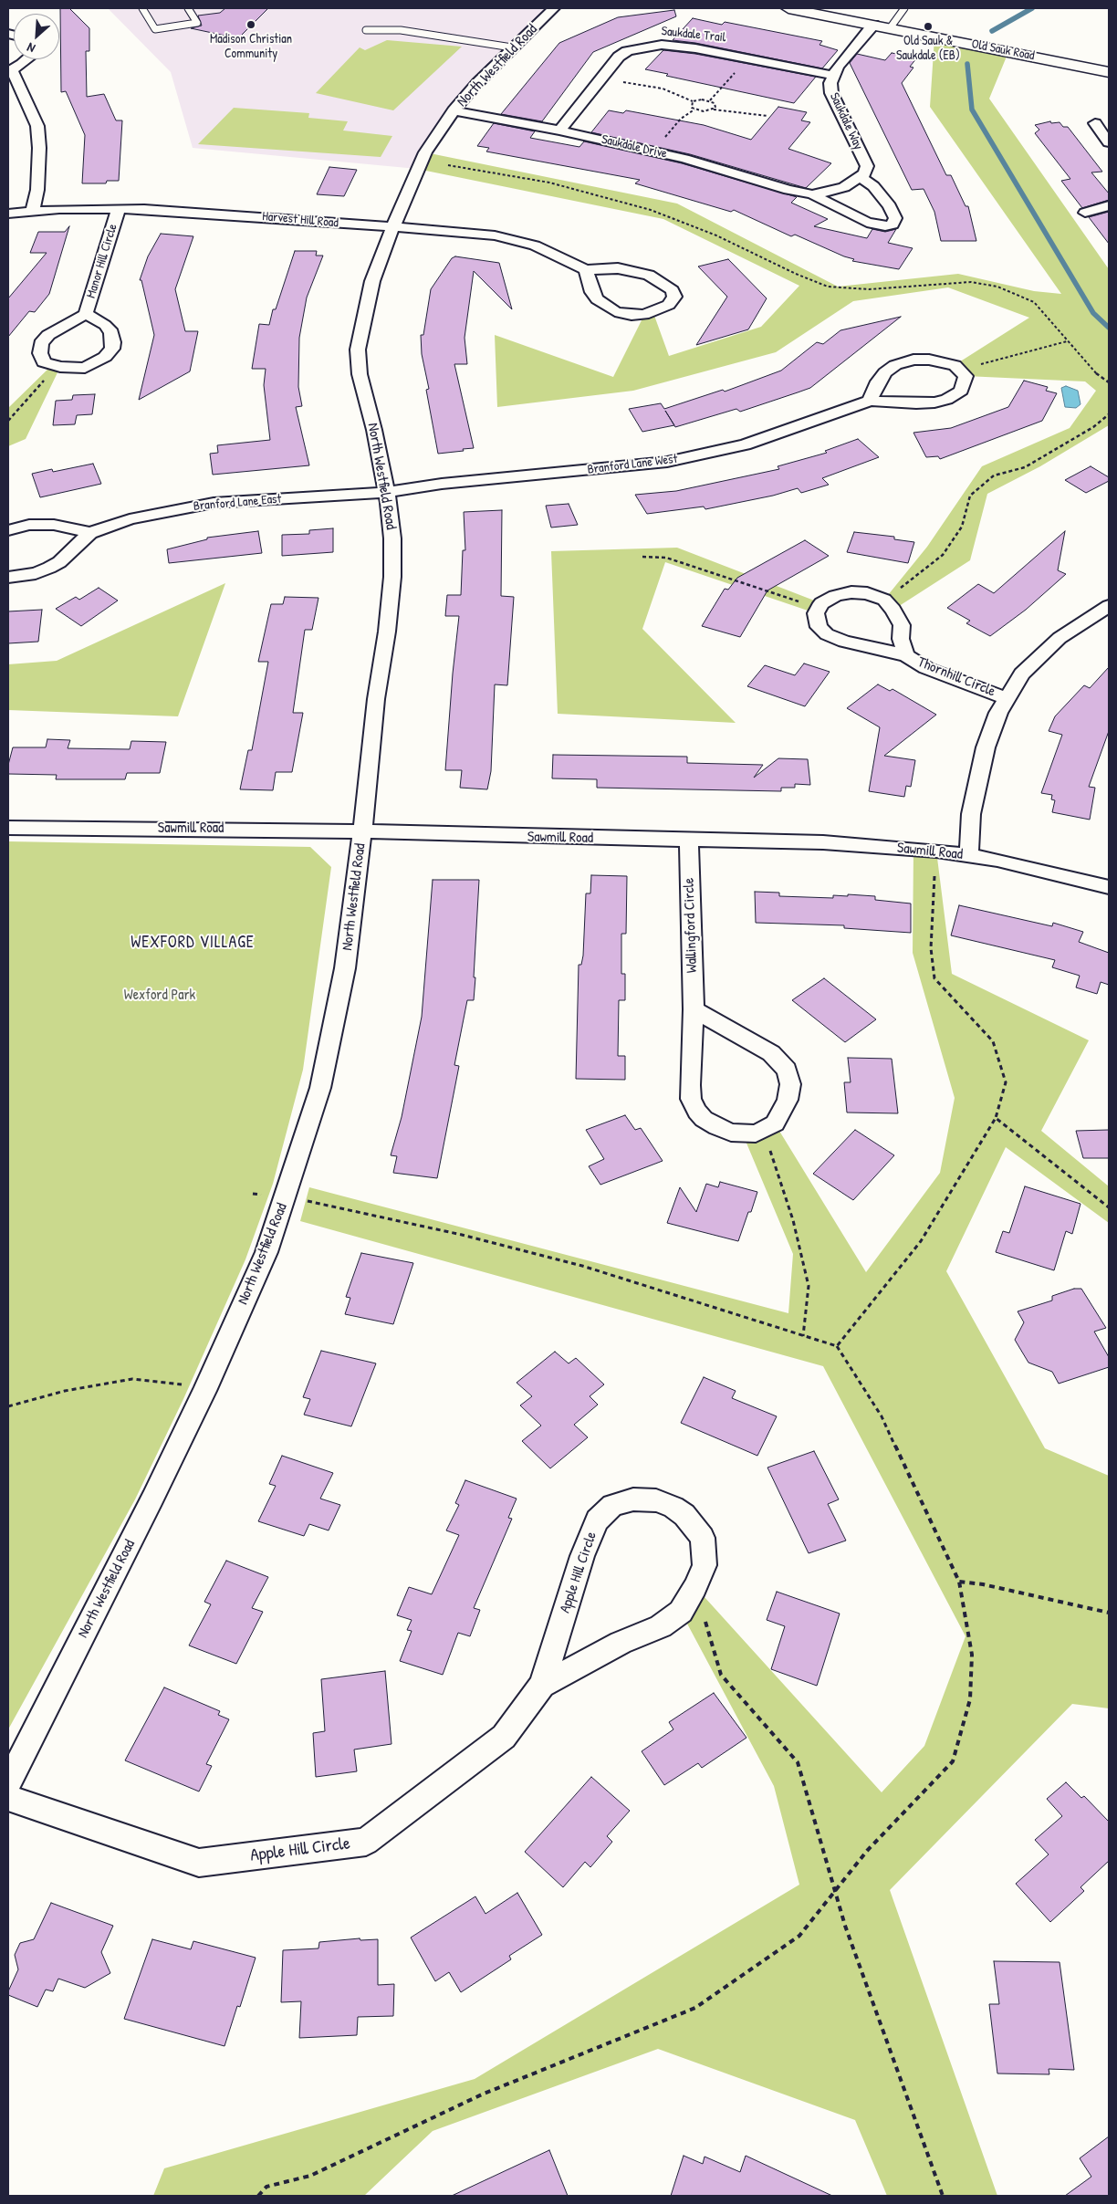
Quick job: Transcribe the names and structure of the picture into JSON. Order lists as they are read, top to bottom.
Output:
{
  "streets": {
    "street": [
      "Saukdale Trail",
      "Old Sauk Road",
      "North Westfield Road",
      "Saukdale Way",
      "Saukdale Drive",
      "Harvest Hill Road",
      "Manor Hill Circle",
      "Branford Lane West",
      "Branford Lane East",
      "Thornhill Circle",
      "Sawmill Road",
      "Wallingford Circle",
      "Apple Hill Circle"
    ]
  },
  "crossings": [
    ["Saukdale Trail", "Saukdale Way"],
    ["Saukdale Trail", "Saukdale Drive"],
    ["Old Sauk Road", "Saukdale Way"],
    ["North Westfield Road", "Saukdale Drive"],
    ["North Westfield Road", "Harvest Hill Road"],
    ["North Westfield Road", "Branford Lane West"],
    ["North Westfield Road", "Branford Lane East"],
    ["North Westfield Road", "Sawmill Road"],
    ["Harvest Hill Road", "Manor Hill Circle"],
    ["Branford Lane West", "Branford Lane East"],
    ["Sawmill Road", "Wallingford Circle"]
  ],
  "districts": ["WEXFORD VILLAGE"],
  "parks": ["Wexford Park"],
  "places": ["Madison Christian Community", "Old Sauk & Saukdale (EB)"],
  "north": "bottom left"
}
